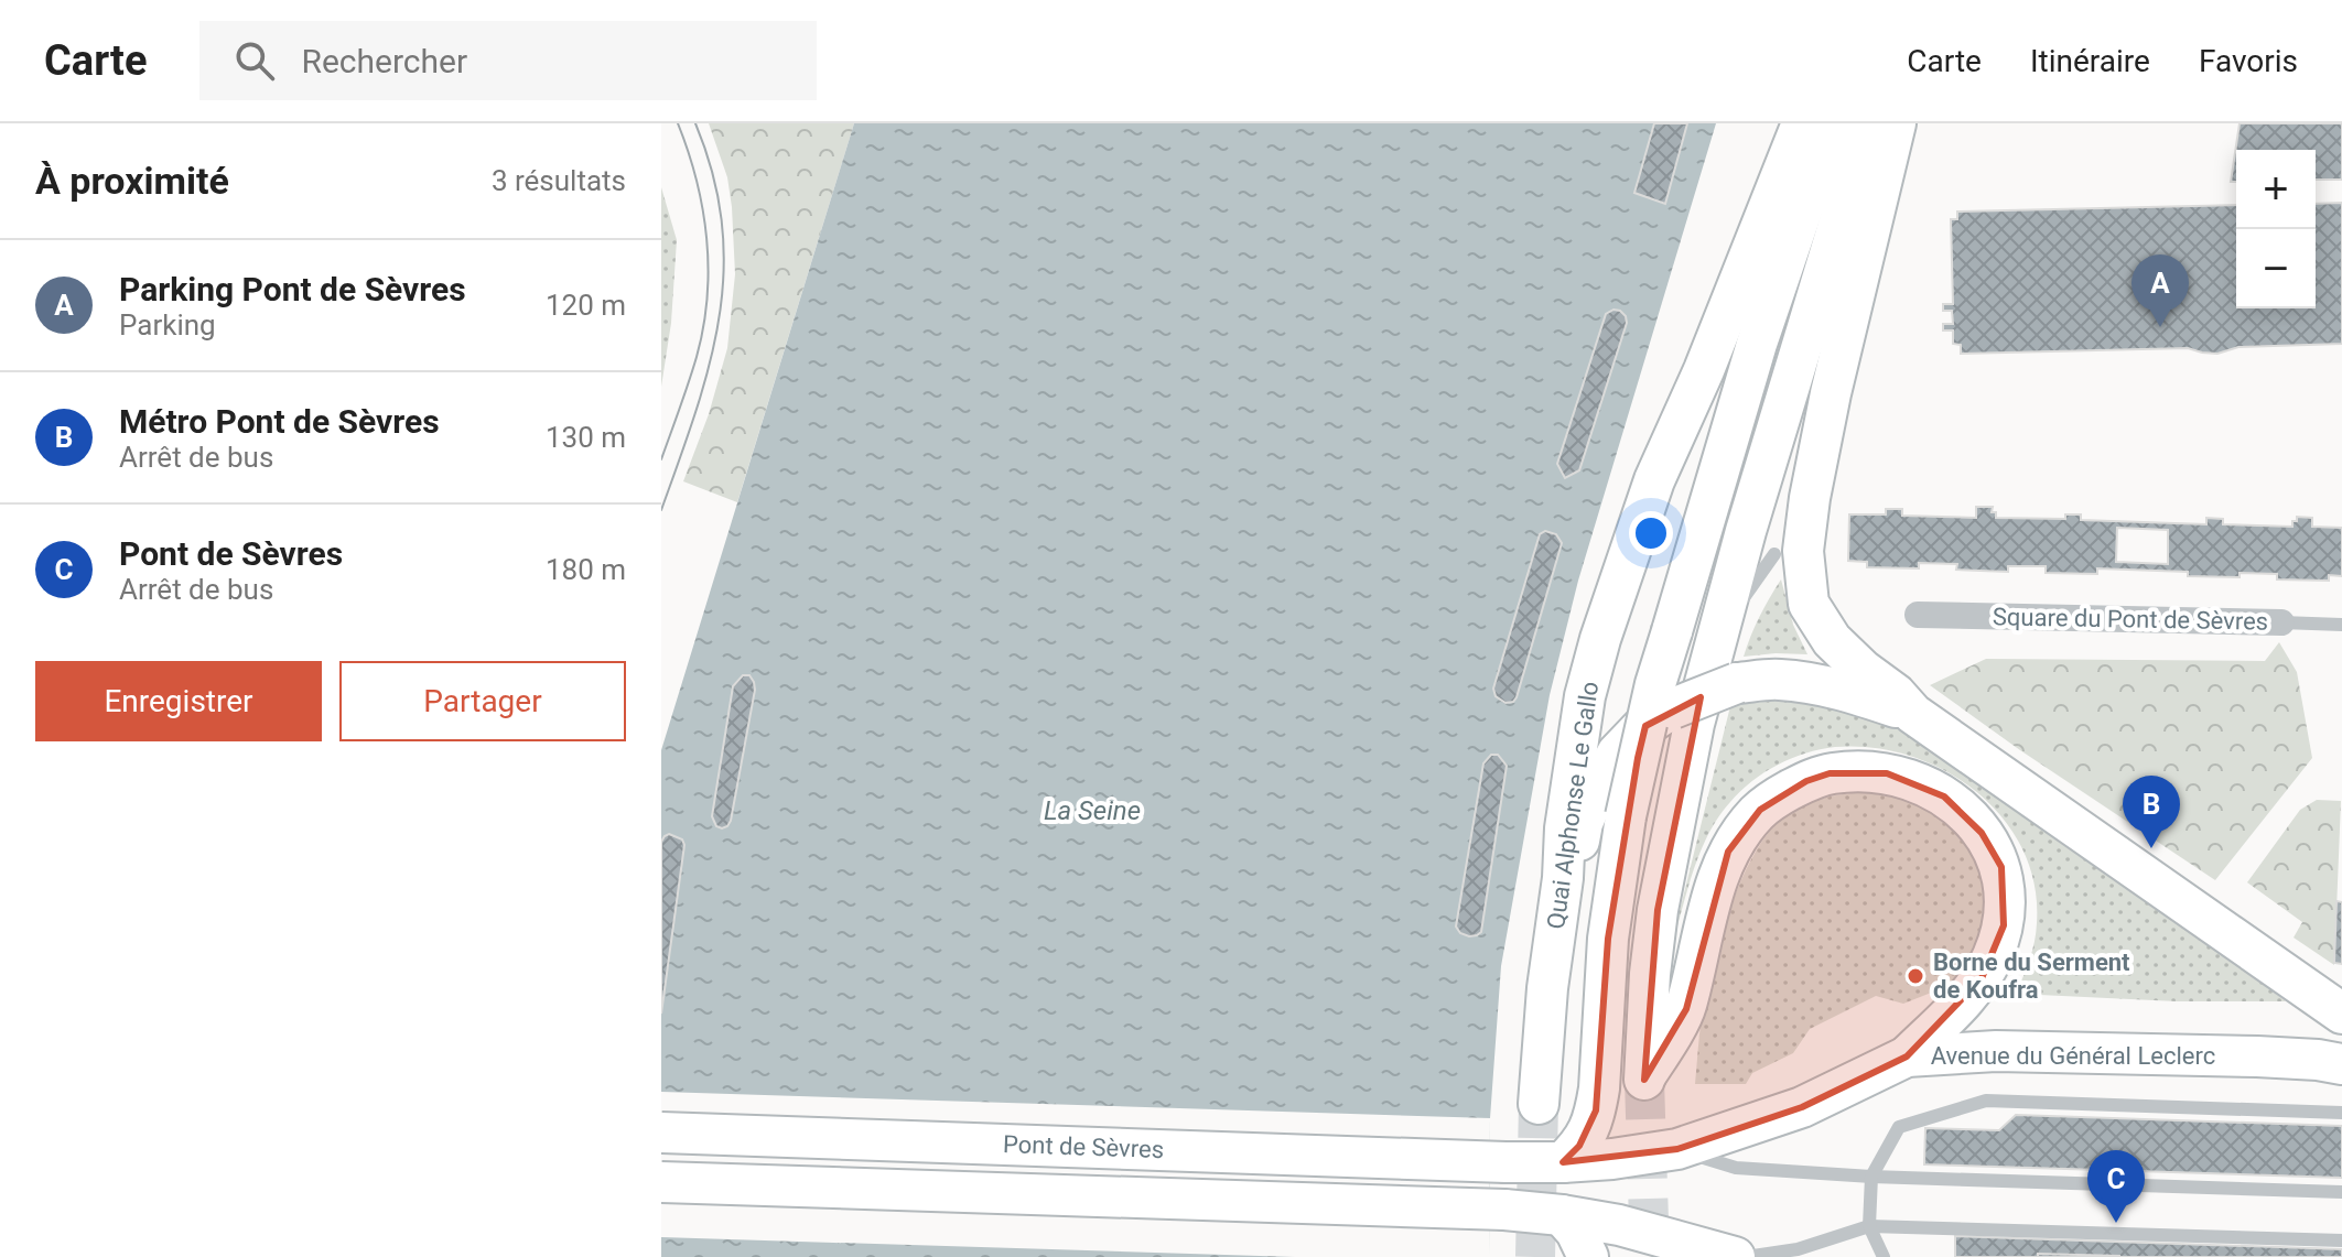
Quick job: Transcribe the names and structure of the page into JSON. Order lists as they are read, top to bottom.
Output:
{
  "streets": {
    "main road": ["Quai Alphonse Le Gallo", "Avenue du Général Leclerc", "Pont de Sèvres"],
    "street": ["Square du Pont de Sèvres"]
  },
  "crossings": [
    ["Avenue du Général Leclerc", "Pont de Sèvres"]
  ],
  "water": ["La Seine"],
  "places": ["Borne du Serment de Koufra"],
  "page": {
    "header": "Carte",
    "search": "Rechercher",
    "nav": ["Carte", "Itinéraire", "Favoris"],
    "heading": ["À proximité", "3 résultats"],
    "map_buttons": ["+", "−"],
    "list": [
      {
        "mark": "A",
        "name": "Parking Pont de Sèvres",
        "note": "Parking",
        "value": "120 m"
      },
      {
        "mark": "B",
        "name": "Métro Pont de Sèvres",
        "note": "Arrêt de bus",
        "value": "130 m"
      },
      {
        "mark": "C",
        "name": "Pont de Sèvres",
        "note": "Arrêt de bus",
        "value": "180 m"
      }
    ],
    "pins": ["A", "B", "C"],
    "buttons": ["Enregistrer", "Partager"]
  }
}
